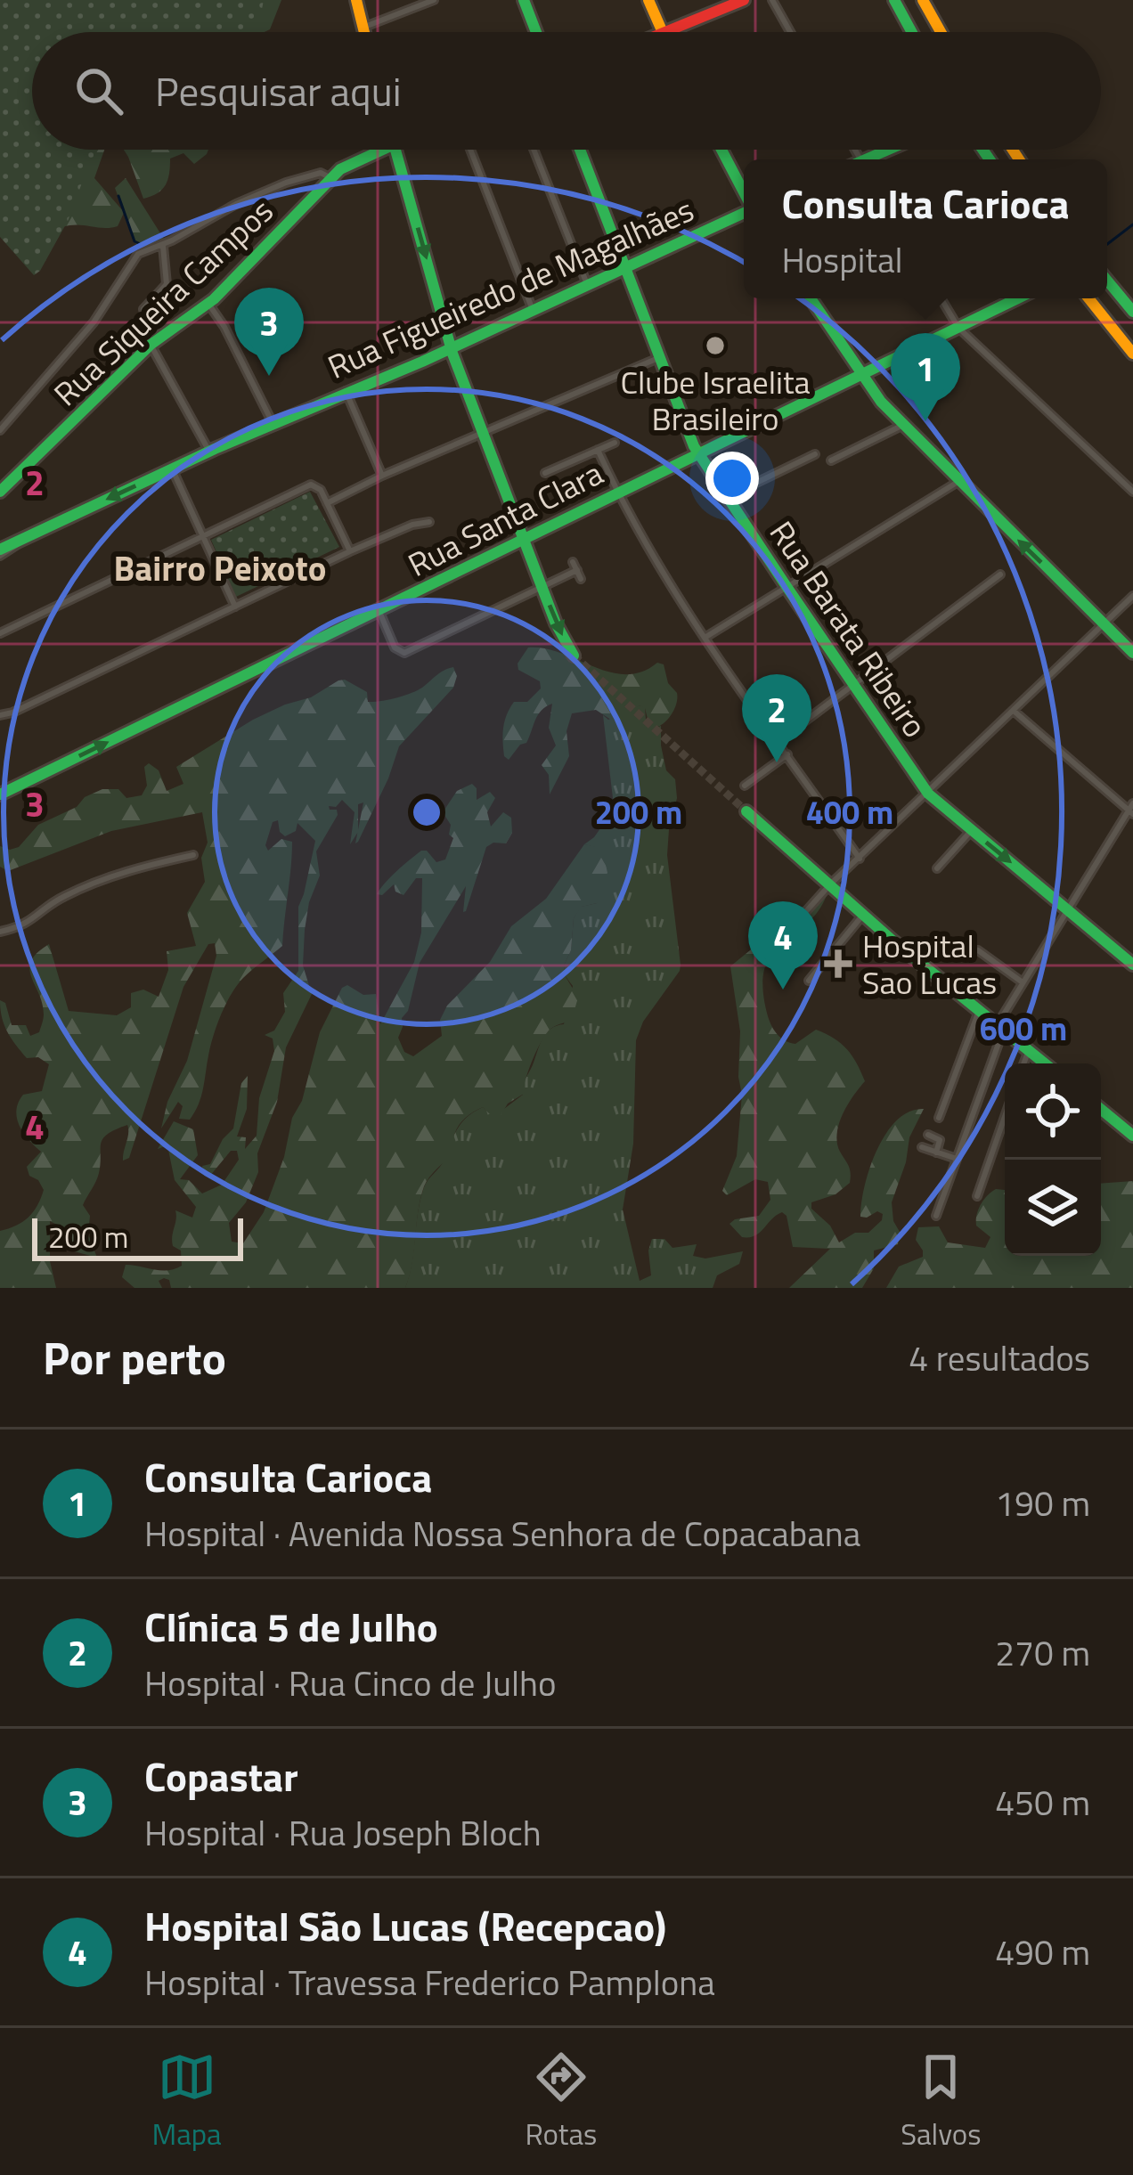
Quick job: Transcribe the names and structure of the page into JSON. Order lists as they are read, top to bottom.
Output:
{
  "streets": {
    "main road": [
      "Rua Figueiredo de Magalhães",
      "Rua Siqueira Campos",
      "Rua Santa Clara",
      "Rua Barata Ribeiro"
    ]
  },
  "crossings": [
    ["Rua Figueiredo de Magalhães", "Rua Barata Ribeiro"],
    ["Rua Santa Clara", "Rua Barata Ribeiro"]
  ],
  "one_way": ["Rua Santa Clara"],
  "districts": ["Bairro Peixoto"],
  "places": {
    "other": ["Clube Israelita Brasileiro"],
    "health": ["Hospital Sao Lucas"]
  },
  "scale_bar": "200 m",
  "page": {
    "search": "Pesquisar aqui",
    "popup": ["Consulta Carioca", "Hospital"],
    "pins": [
      "3",
      "1",
      "2",
      "4"
    ],
    "scale": "200 m",
    "heading": ["Por perto", "4 resultados"],
    "list": [
      {
        "mark": "1",
        "name": "Consulta Carioca",
        "note": "Hospital · Avenida Nossa Senhora de Copacabana",
        "value": "190 m"
      },
      {
        "mark": "2",
        "name": "Clínica 5 de Julho",
        "note": "Hospital · Rua Cinco de Julho",
        "value": "270 m"
      },
      {
        "mark": "3",
        "name": "Copastar",
        "note": "Hospital · Rua Joseph Bloch",
        "value": "450 m"
      },
      {
        "mark": "4",
        "name": "Hospital São Lucas (Recepcao)",
        "note": "Hospital · Travessa Frederico Pamplona",
        "value": "490 m"
      }
    ],
    "nav": ["Mapa", "Rotas", "Salvos"]
  },
  "grid": {
    "rows": ["2", "3", "4"]
  },
  "rings": ["200 m", "400 m", "600 m"]
}
